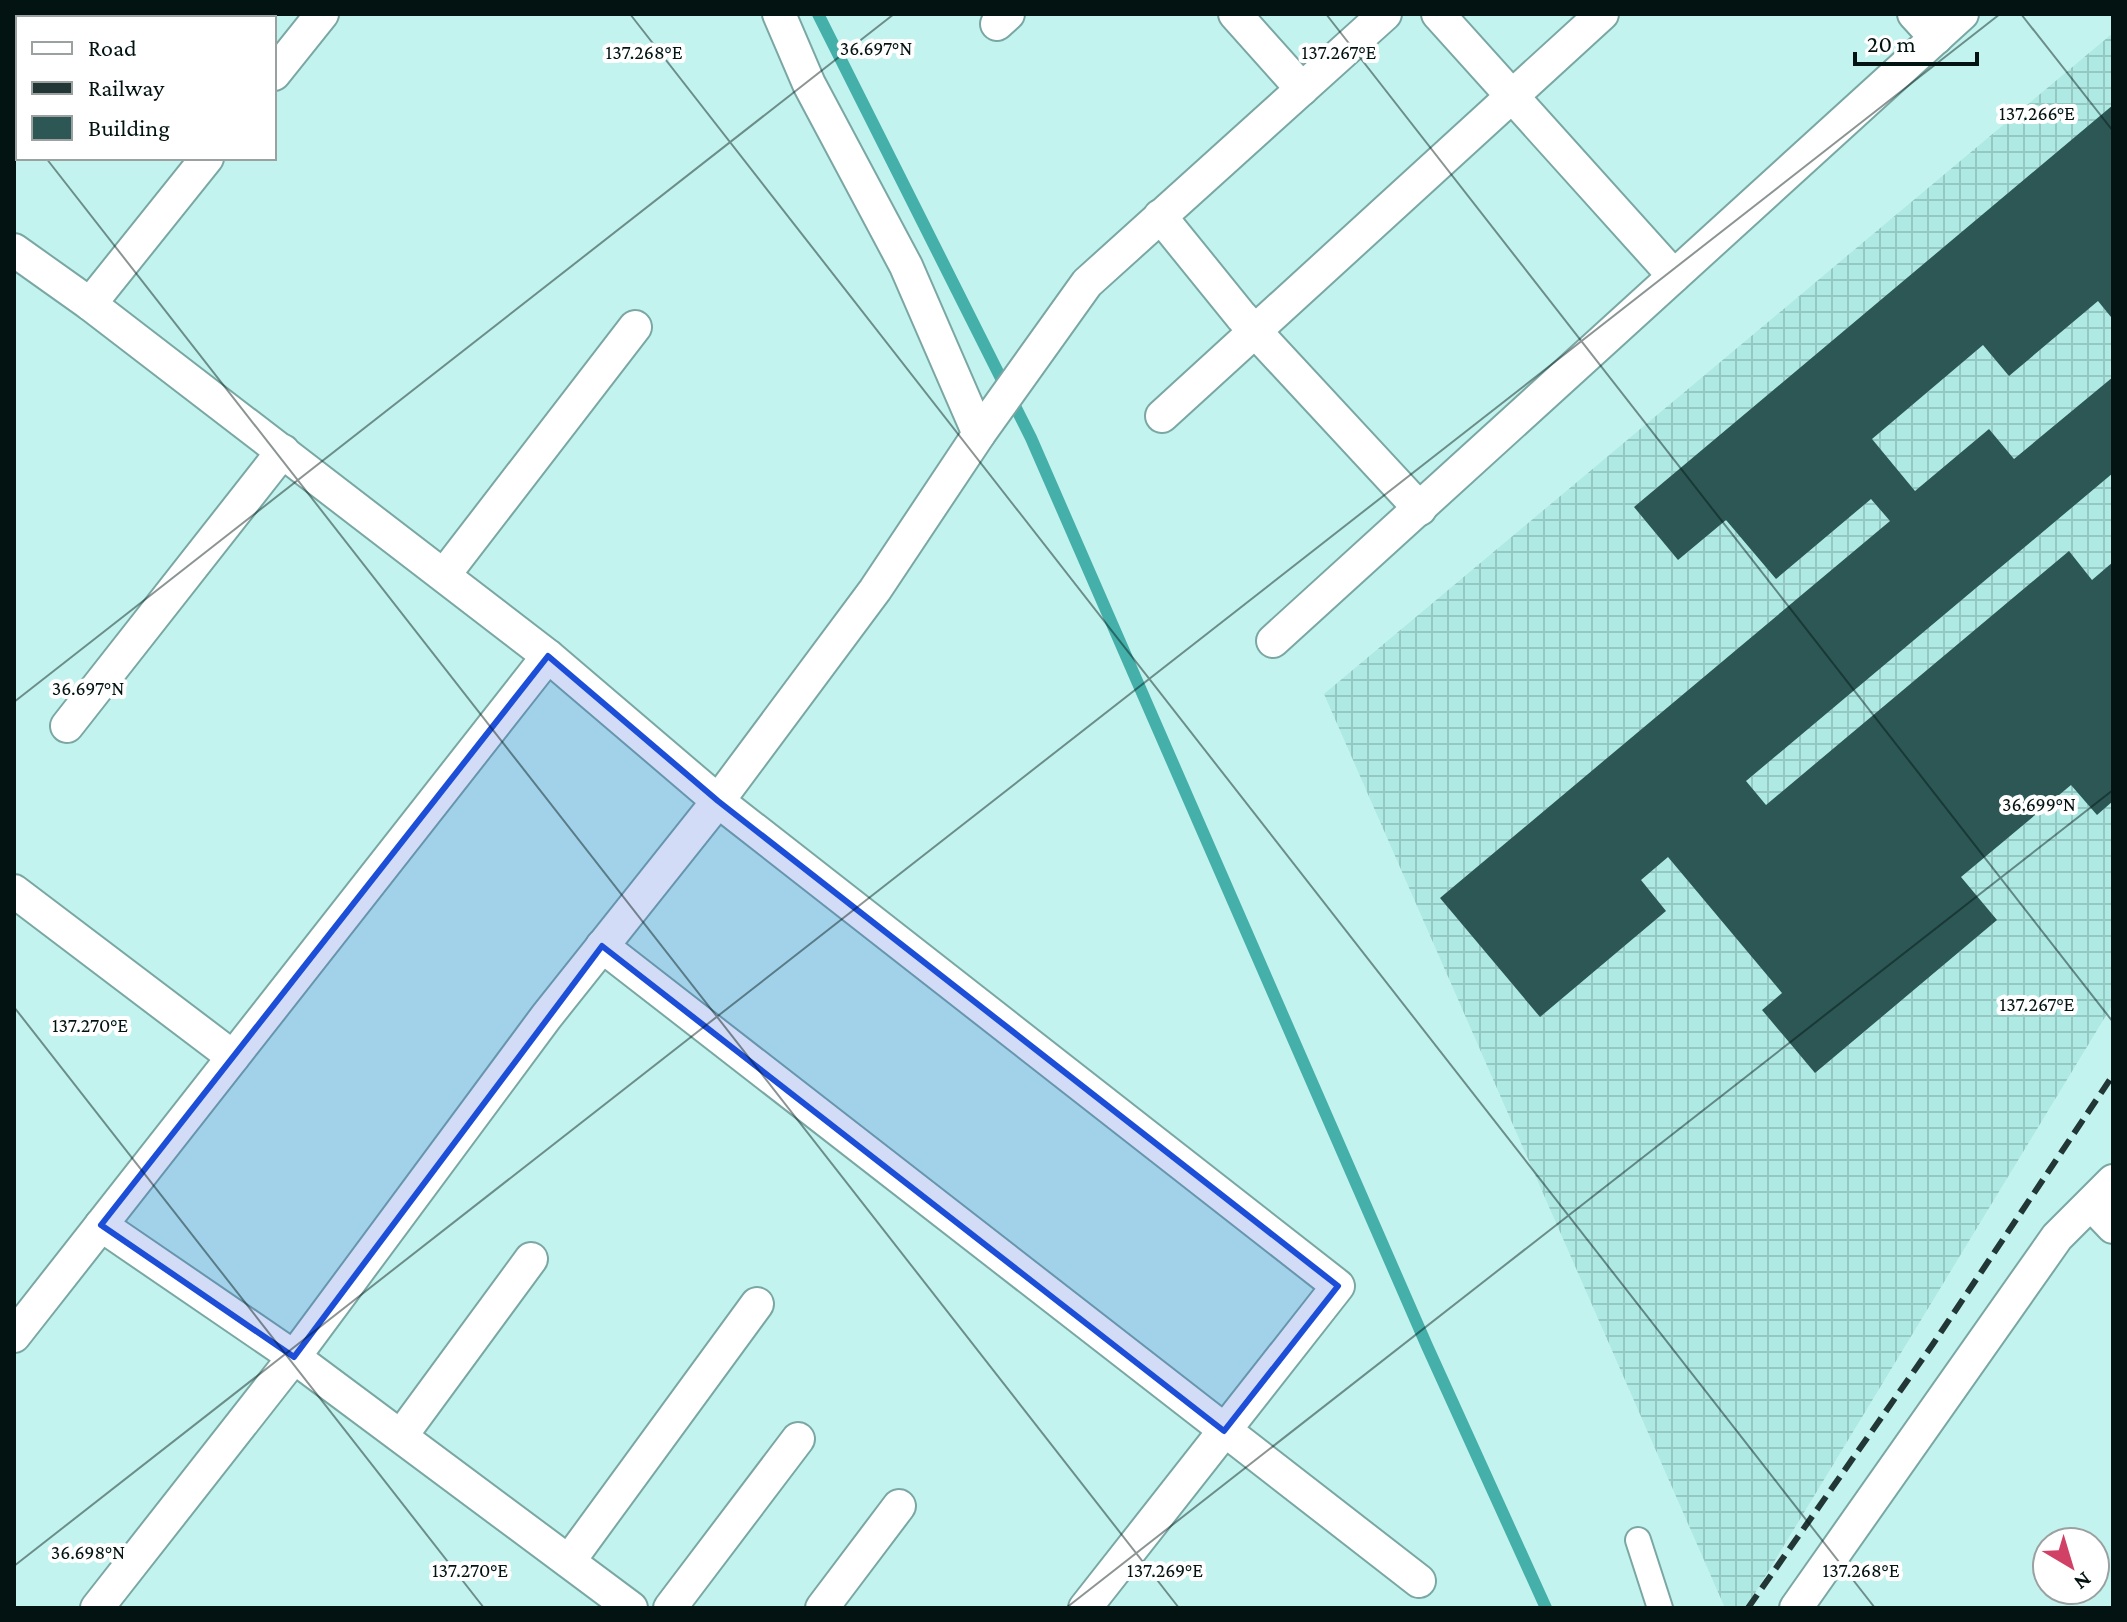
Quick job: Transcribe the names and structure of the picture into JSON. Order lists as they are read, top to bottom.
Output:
{
  "legend": ["Road", "Railway", "Building"],
  "scale_bar": "20 m",
  "north": "bottom right",
  "coordinates": [
    "36.697°N",
    "137.268°E",
    "137.267°E",
    "137.266°E",
    "36.699°N",
    "137.270°E",
    "36.698°N",
    "137.269°E"
  ]
}
